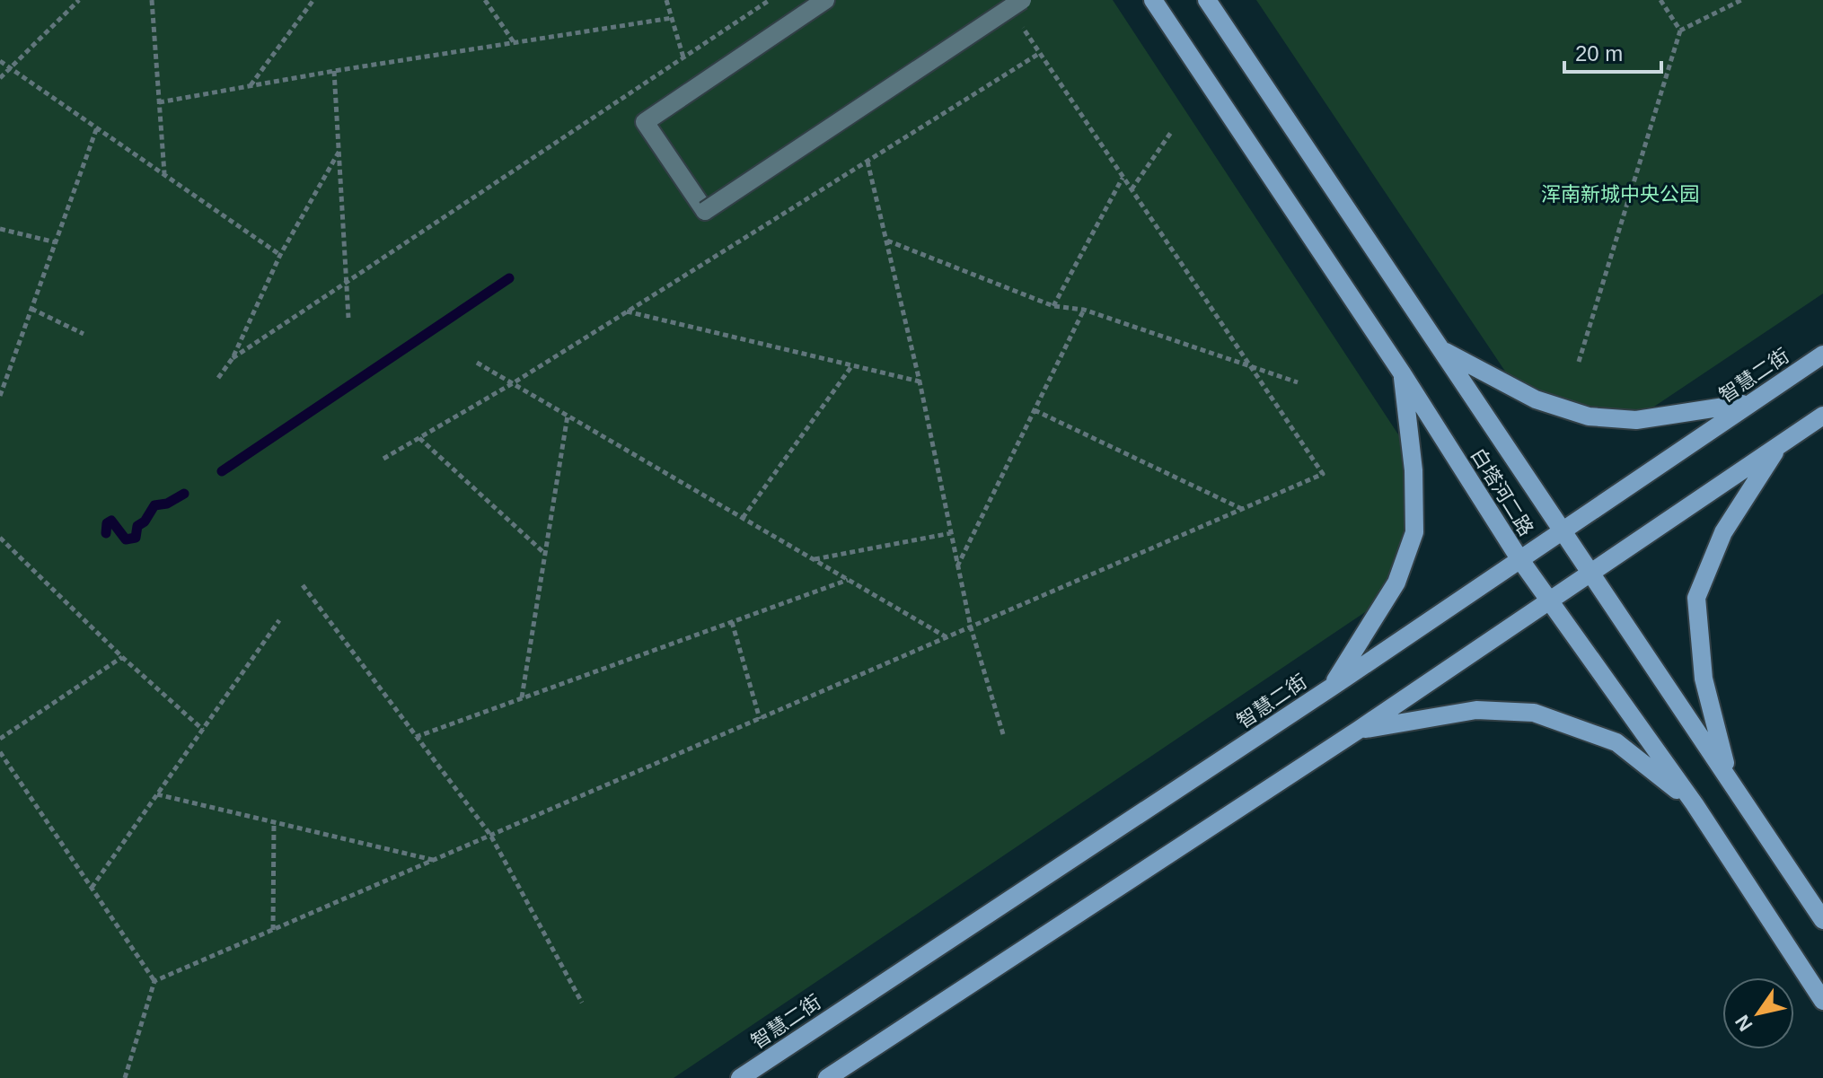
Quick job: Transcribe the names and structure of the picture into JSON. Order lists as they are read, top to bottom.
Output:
{
  "streets": {
    "main road": ["智慧二街", "白塔河二路"]
  },
  "crossings": [
    ["智慧二街", "白塔河二路"]
  ],
  "parks": ["浑南新城中央公园"],
  "scale_bar": "20 m",
  "north": "bottom left"
}
